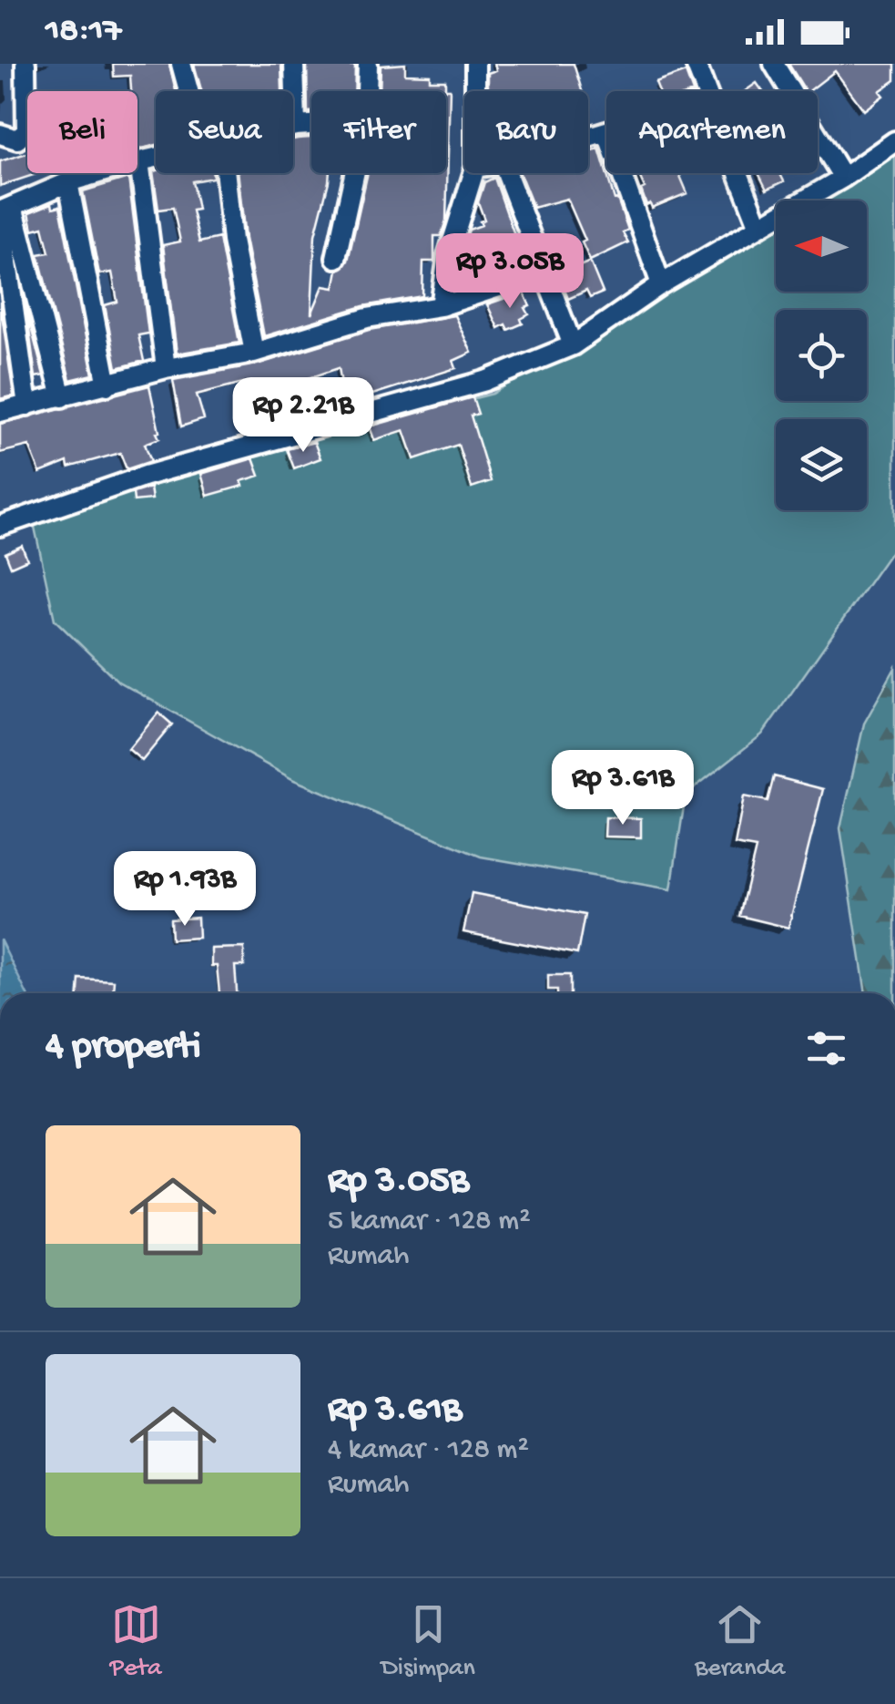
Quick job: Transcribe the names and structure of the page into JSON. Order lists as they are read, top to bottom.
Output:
{
  "north": "left",
  "page": {
    "status": "18:17",
    "chip": [
      "Beli",
      "Sewa",
      "Filter",
      "Baru",
      "Apartemen"
    ],
    "price": [
      "Rp 3.05B",
      "Rp 2.21B",
      "Rp 3.61B",
      "Rp 1.93B"
    ],
    "heading": "4 properti",
    "list": [
      {
        "name": "Rp 3.05B",
        "note": "5 kamar · 128 m² · Rumah"
      },
      {
        "name": "Rp 3.61B",
        "note": "4 kamar · 128 m² · Rumah"
      }
    ],
    "tabs": ["Peta", "Disimpan", "Beranda"]
  }
}
